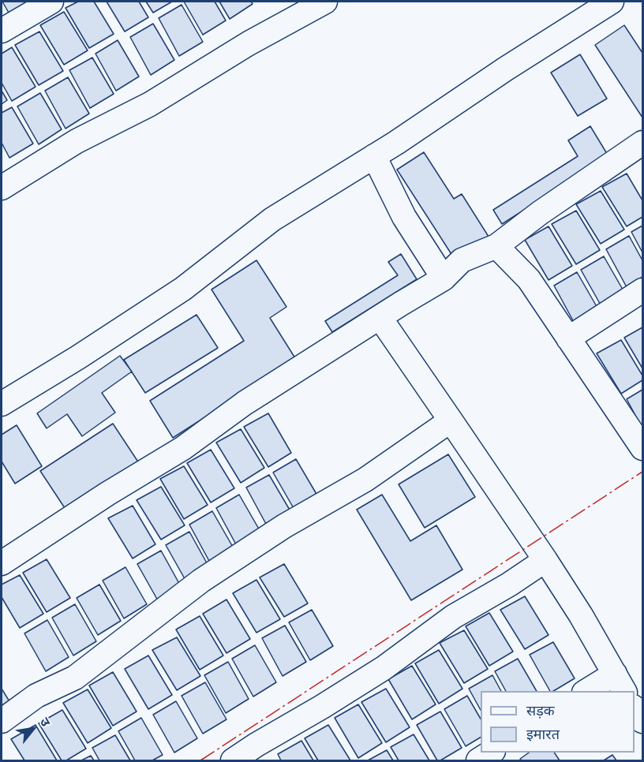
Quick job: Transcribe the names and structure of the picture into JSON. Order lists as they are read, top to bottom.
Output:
{
  "legend": ["सड़क", "इमारत"],
  "north": "top right"
}
